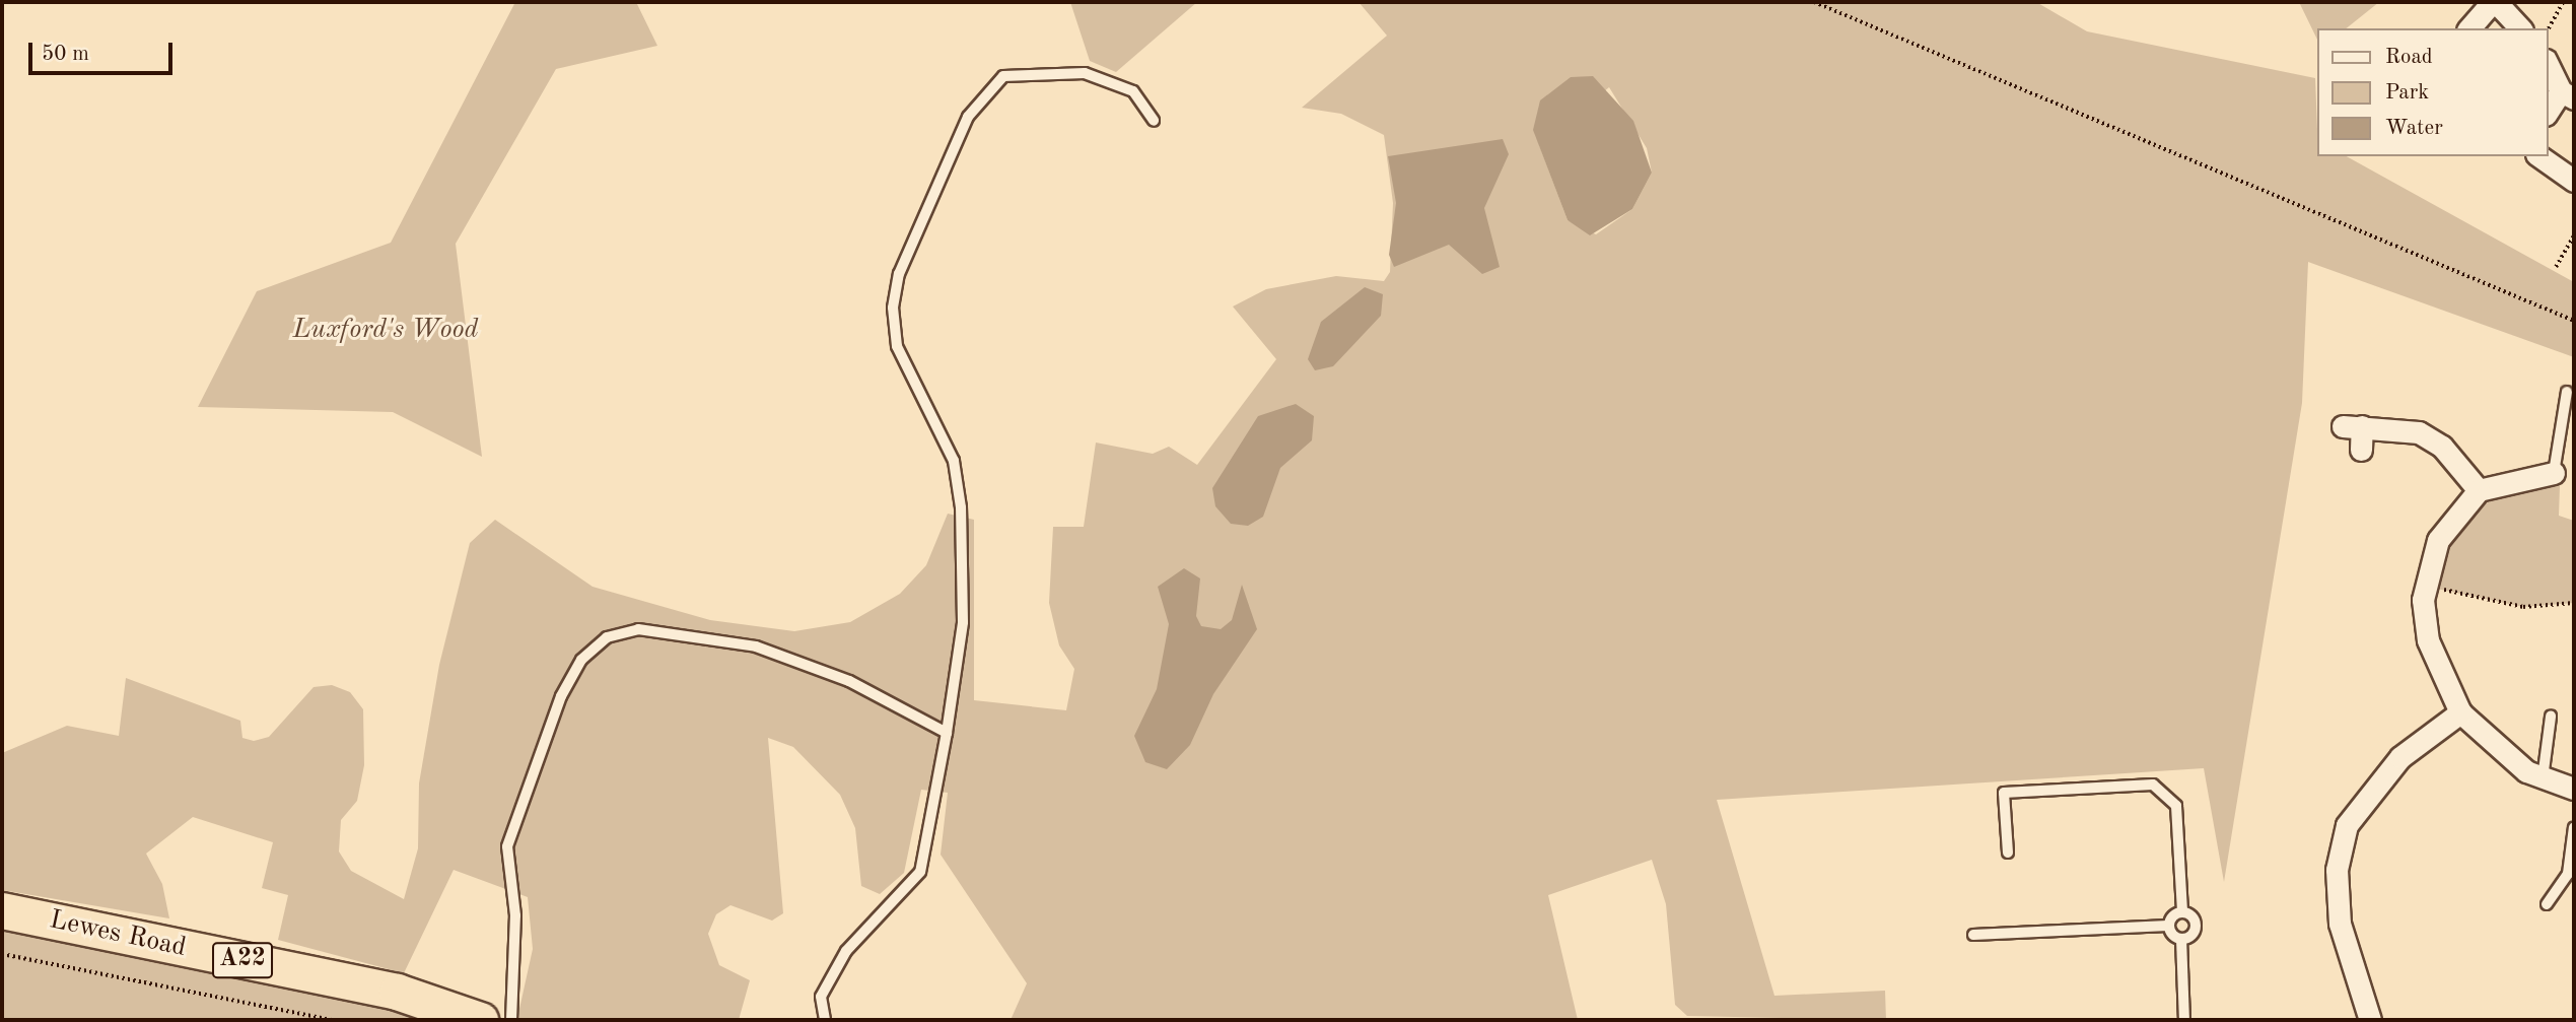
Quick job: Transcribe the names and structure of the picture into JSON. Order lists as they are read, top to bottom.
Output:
{
  "streets": {
    "highway": ["Lewes Road", "A22"]
  },
  "parks": ["Luxford's Wood"],
  "legend": ["Road", "Park", "Water"],
  "scale_bar": "50 m"
}
